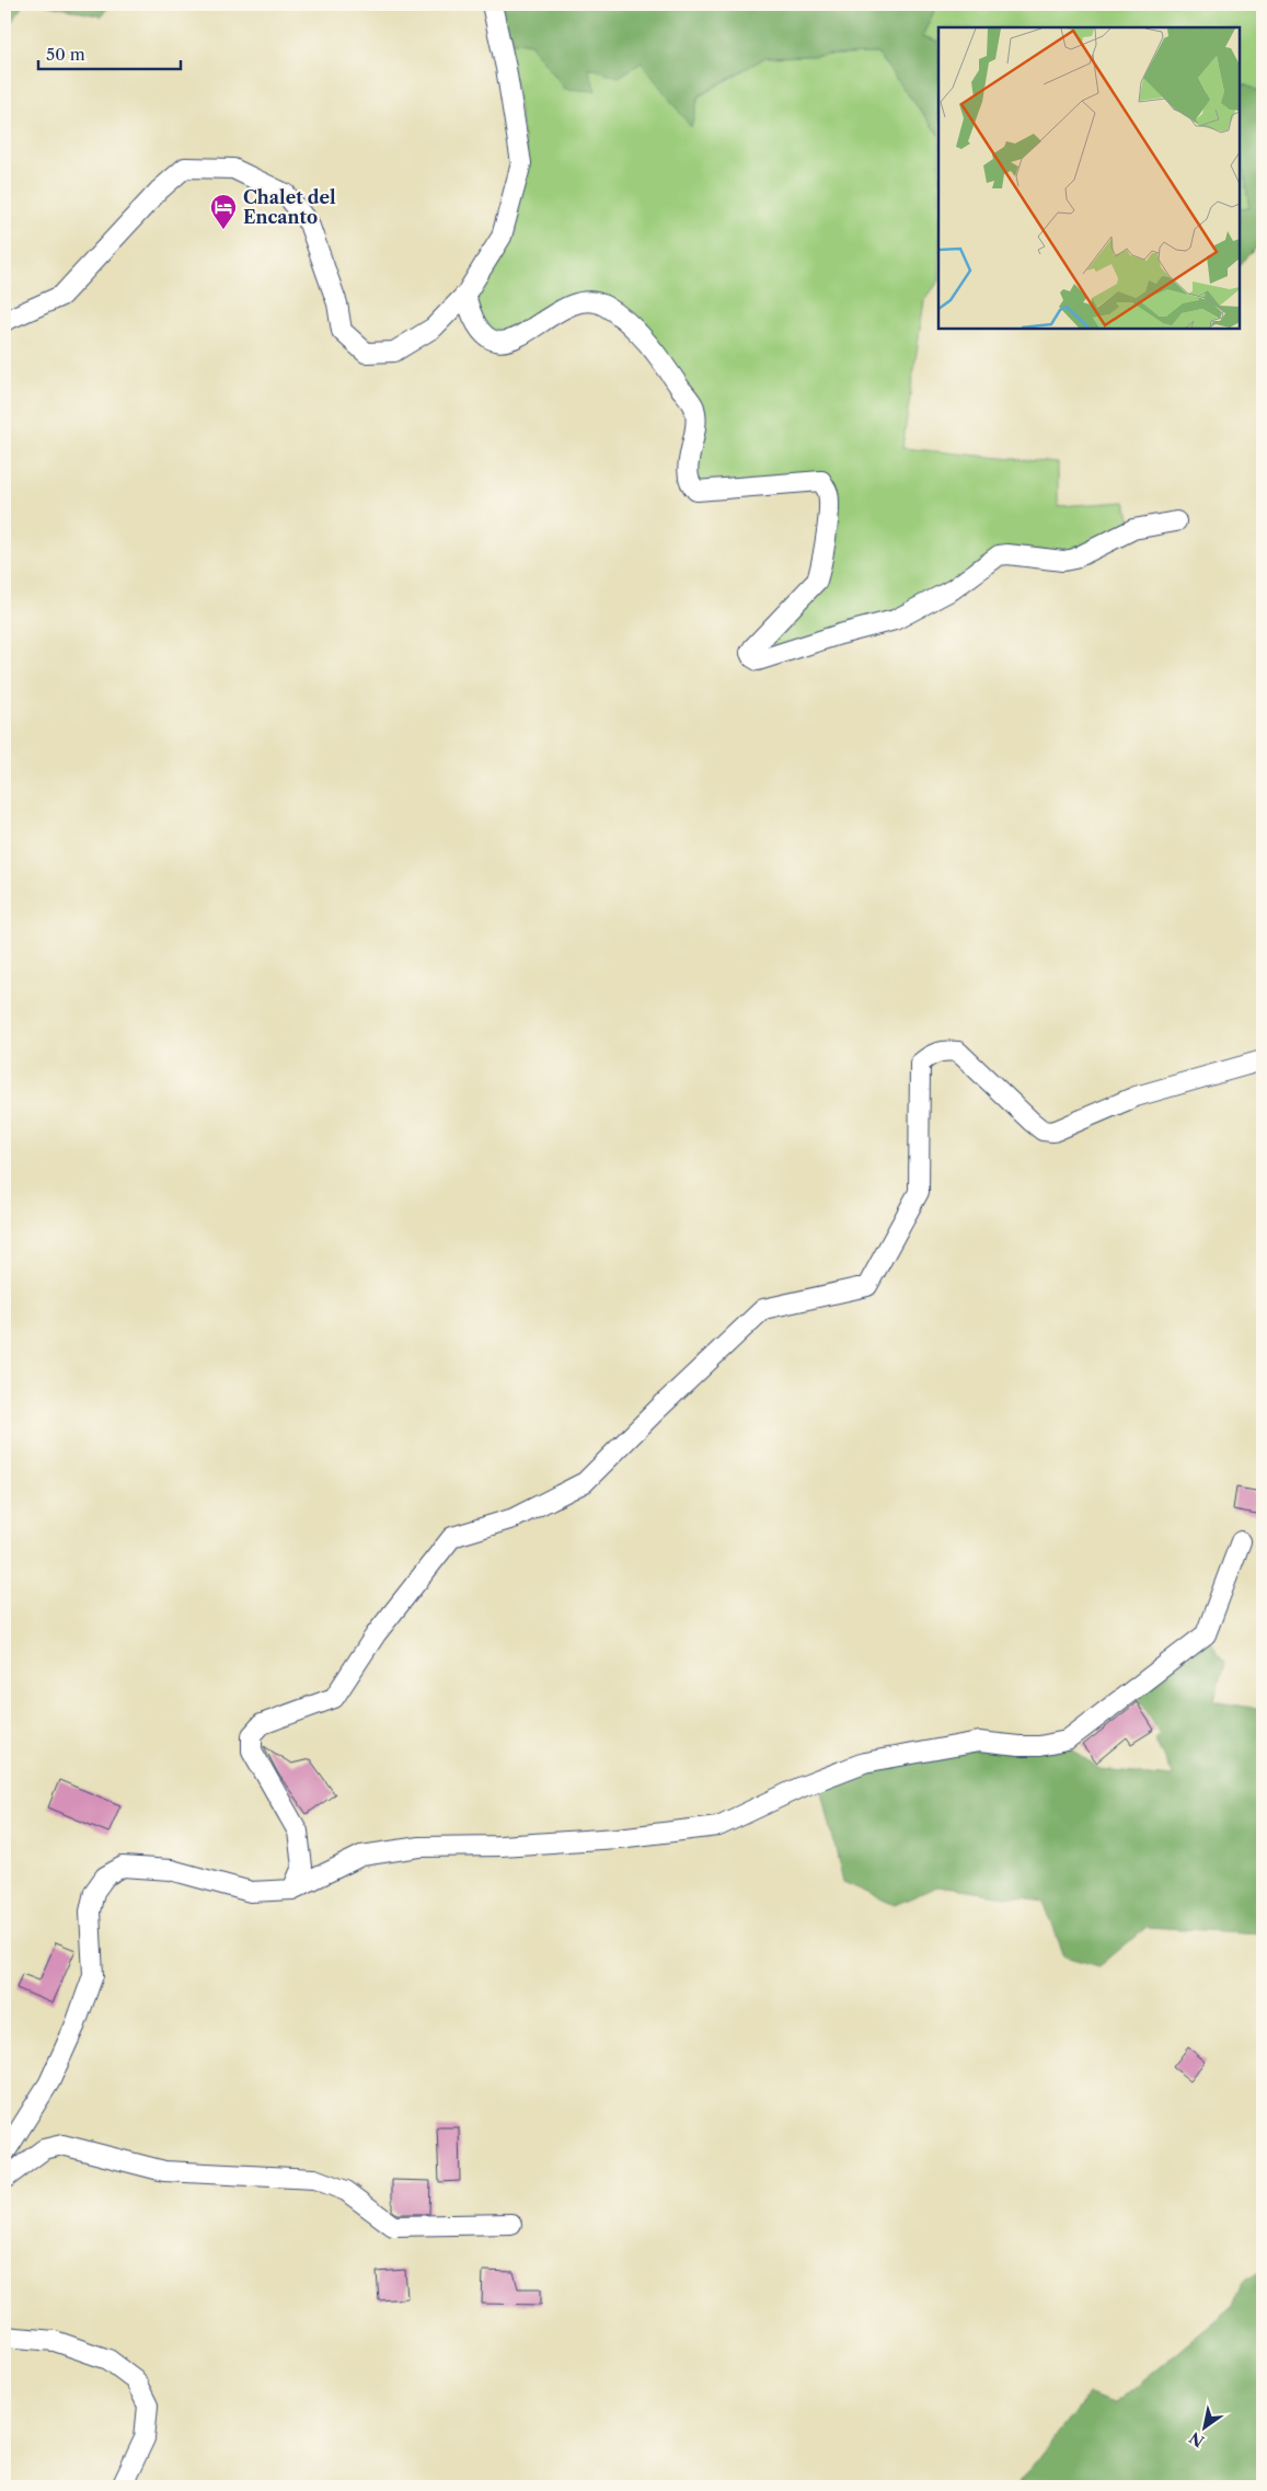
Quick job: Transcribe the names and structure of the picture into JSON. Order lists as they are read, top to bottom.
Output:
{
  "places": {
    "hotel": ["Chalet del Encanto"]
  },
  "scale_bar": "50 m",
  "north": "bottom left"
}
